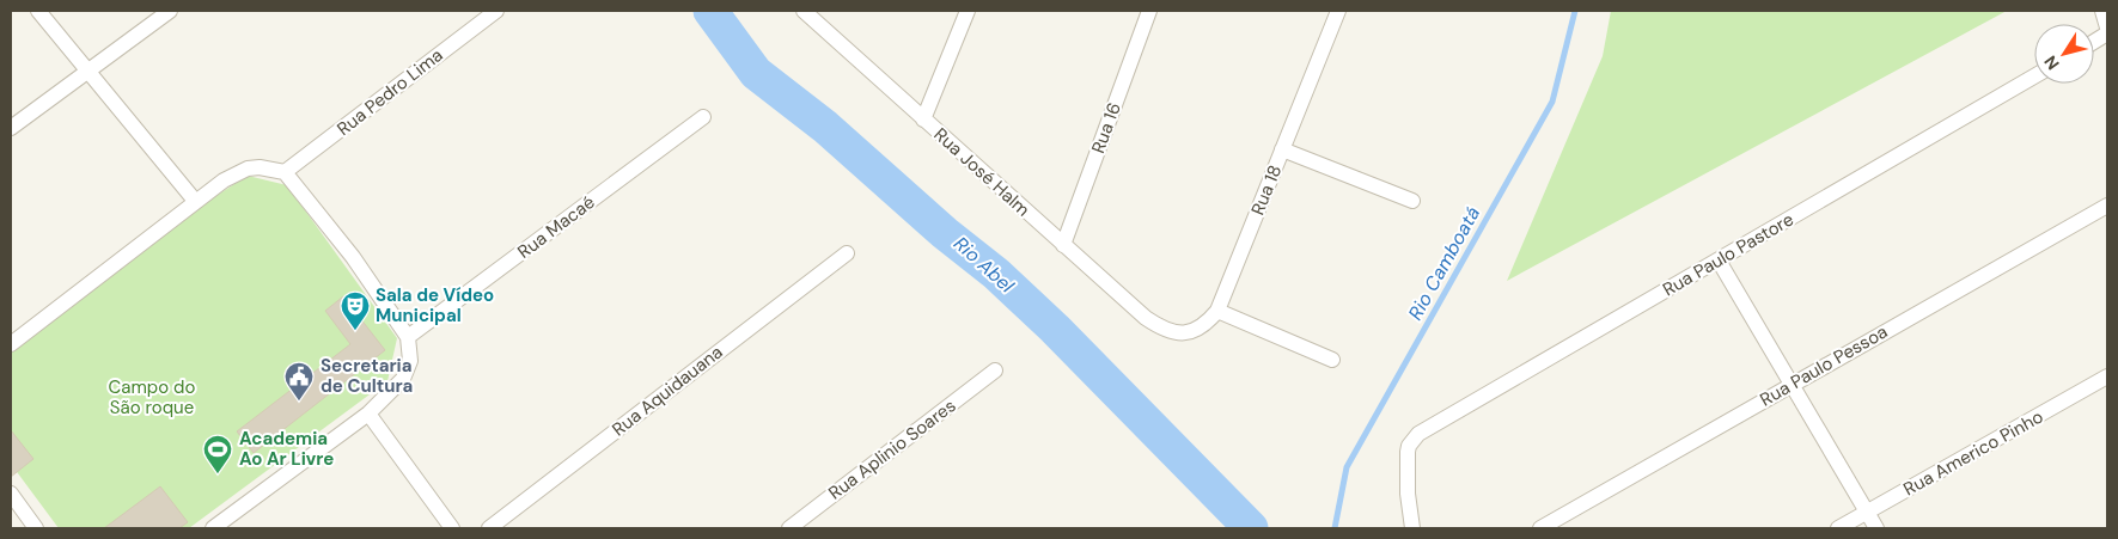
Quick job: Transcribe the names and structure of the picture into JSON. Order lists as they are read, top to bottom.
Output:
{
  "streets": {
    "street": [
      "Rua Pedro Lima",
      "Rua 16",
      "Rua José Halm",
      "Rua 18",
      "Rua Macaé",
      "Rua Paulo Pastore",
      "Rua Paulo Pessoa",
      "Rua Aquidauana",
      "Rua Aplinio Soares",
      "Rua Americo Pinho"
    ]
  },
  "crossings": [
    ["Rua 16", "Rua José Halm"],
    ["Rua José Halm", "Rua 18"]
  ],
  "water": ["Rio Camboatá", "Rio Abel"],
  "parks": ["Campo do São roque"],
  "places": {
    "theatre": ["Sala de Vídeo Municipal"],
    "public building": ["Secretaria de Cultura"],
    "sports": ["Academia Ao Ar Livre"]
  },
  "north": "bottom left"
}
